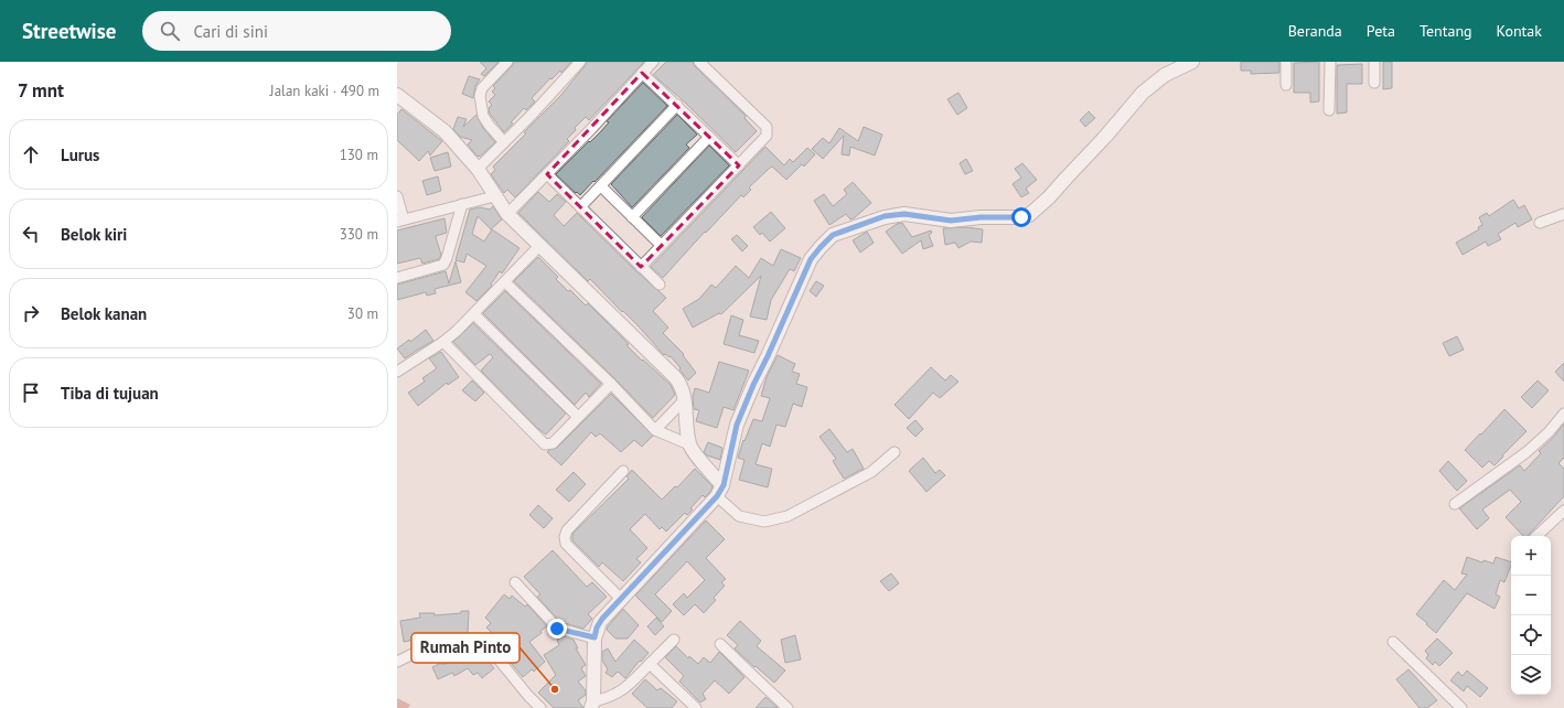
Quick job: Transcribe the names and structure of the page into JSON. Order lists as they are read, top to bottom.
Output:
{
  "places": ["Rumah Pinto"],
  "page": {
    "header": "Streetwise",
    "search": "Cari di sini",
    "nav": [
      "Beranda",
      "Peta",
      "Tentang",
      "Kontak"
    ],
    "heading": ["7 mnt", "Jalan kaki · 490 m"],
    "list": [
      ["Lurus", "130 m"],
      ["Belok kiri", "330 m"],
      ["Belok kanan", "30 m"],
      "Tiba di tujuan"
    ],
    "map_buttons": ["+", "−"]
  }
}
